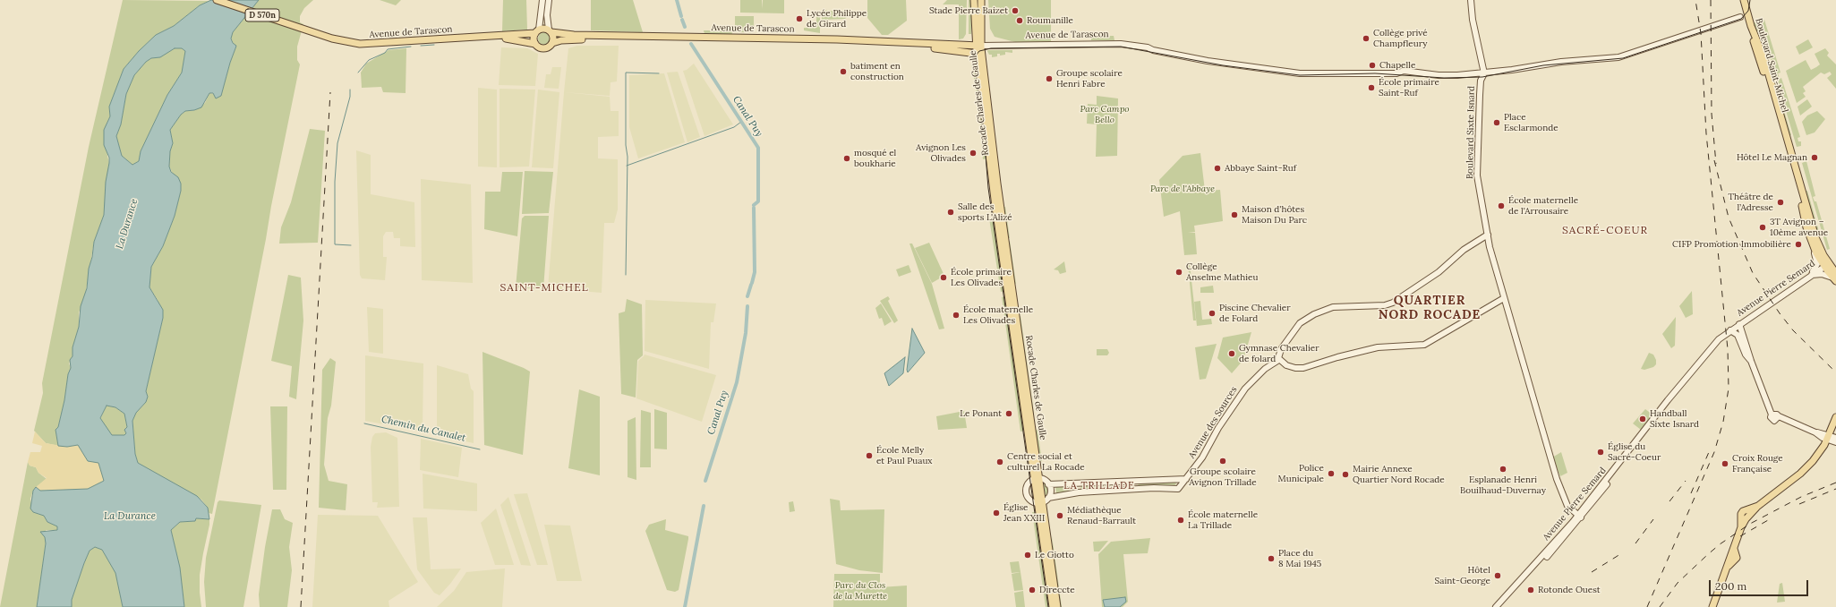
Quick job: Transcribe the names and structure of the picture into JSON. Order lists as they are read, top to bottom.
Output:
{
  "streets": {
    "main road": [
      "D 570n",
      "Avenue de Tarascon",
      "Boulevard Saint-Michel",
      "Rocade Charles de Gaulle"
    ],
    "street": ["Boulevard Sixte Isnard", "Avenue Pierre Semard", "Avenue des Sources"]
  },
  "crossings": [
    ["Avenue de Tarascon", "Rocade Charles de Gaulle"],
    ["Avenue de Tarascon", "Boulevard Sixte Isnard"],
    ["Boulevard Saint-Michel", "Avenue Pierre Semard"],
    ["Rocade Charles de Gaulle", "Avenue des Sources"],
    ["Boulevard Sixte Isnard", "Avenue Pierre Semard"]
  ],
  "districts": [
    "SACRÉ-COEUR",
    "SAINT-MICHEL",
    "QUARTIER NORD ROCADE",
    "LA TRILLADE"
  ],
  "water": ["Canal Puy", "La Durance", "Chemin du Canalet"],
  "parks": ["Parc Campo Bello", "Parc de l'Abbaye", "Parc du Clos de la Murette"],
  "places": [
    "Stade Pierre Baizet",
    "Lycée Philippe de Girard",
    "Roumanille",
    "Collège privé Champfleury",
    "Chapelle",
    "batiment en construction",
    "Groupe scolaire Henri Fabre",
    "École primaire Saint-Ruf",
    "Place Esclarmonde",
    "Avignon Les Olivades",
    "Hôtel Le Magnan",
    "mosqué el boukharie",
    "Abbaye Saint-Ruf",
    "Théâtre de l’Adresse",
    "École maternelle de l'Arrousaire",
    "Salle des sports L'Alizé",
    "Maison d'hôtes Maison Du Parc",
    "3T Avignon – 10ème avenue",
    "CIFP Promotion Immobilière",
    "Collège Anselme Mathieu",
    "École primaire Les Olivades",
    "Piscine Chevalier de Folard",
    "École maternelle Les Olivades",
    "Gymnase Chevalier de folard",
    "Le Ponant",
    "Handball Sixte Isnard",
    "Église du Sacré-Coeur",
    "École Melly et Paul Puaux",
    "Groupe scolaire Avignon Trillade",
    "Centre social et culturel La Rocade",
    "Croix Rouge Française",
    "Esplanade Henri Bouilhaud-Duvernay",
    "Police Municipale",
    "Mairie Annexe Quartier Nord Rocade",
    "Église Jean XXIII",
    "Médiathèque Renaud-Barrault",
    "École maternelle La Trillade",
    "Le Giotto",
    "Place du 8 Mai 1945",
    "Hôtel Saint-George",
    "Direccte",
    "Rotonde Ouest"
  ],
  "scale_bar": "200 m"
}
